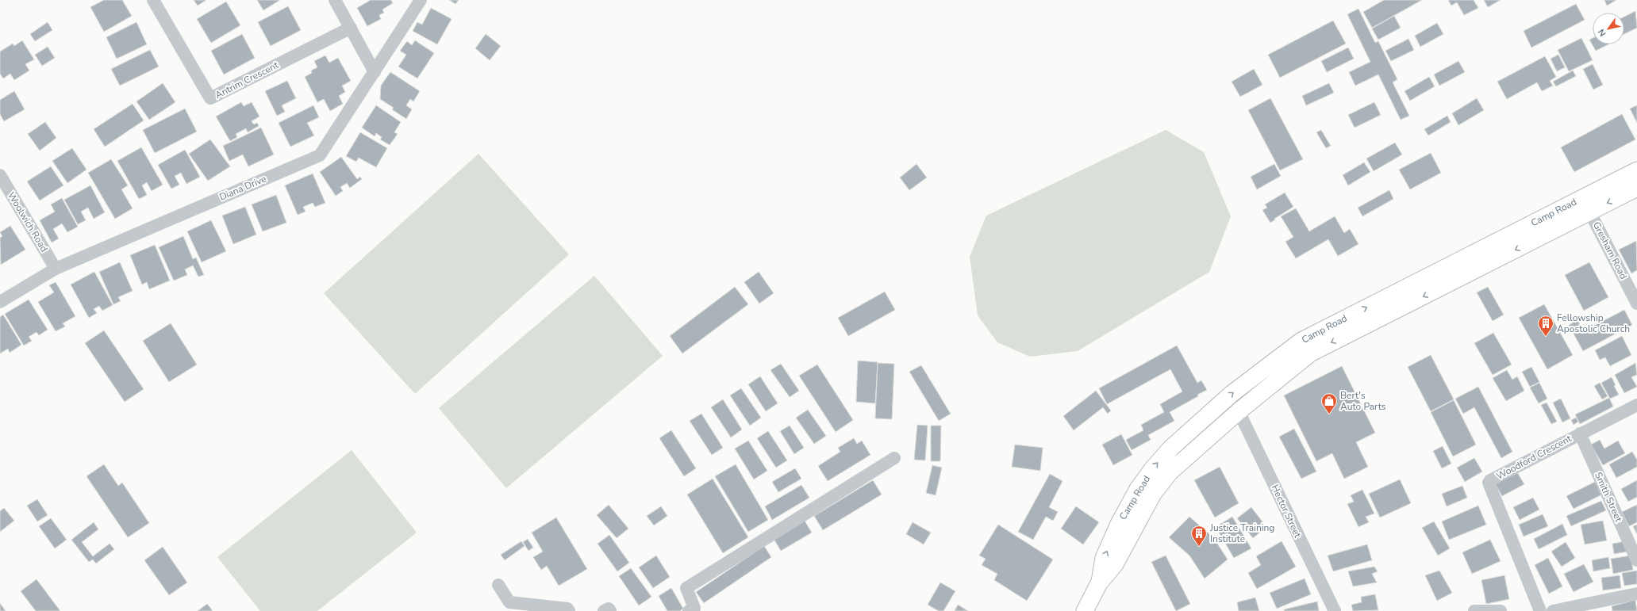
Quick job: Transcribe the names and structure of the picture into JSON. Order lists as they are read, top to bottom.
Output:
{
  "streets": {
    "main road": ["Camp Road"],
    "street": [
      "Antrim Crescent",
      "Diana Drive",
      "Woolwich Road",
      "Gresham Road",
      "Woodford Crescent",
      "Smith Street",
      "Hector Street"
    ]
  },
  "crossings": [
    ["Diana Drive", "Woolwich Road"],
    ["Camp Road", "Gresham Road"],
    ["Camp Road", "Hector Street"],
    ["Woodford Crescent", "Smith Street"]
  ],
  "places": {
    "building": ["Fellowship Apostolic Church", "Justice Training Institute"],
    "shop": ["Bert's Auto Parts"]
  },
  "north": "bottom left"
}
